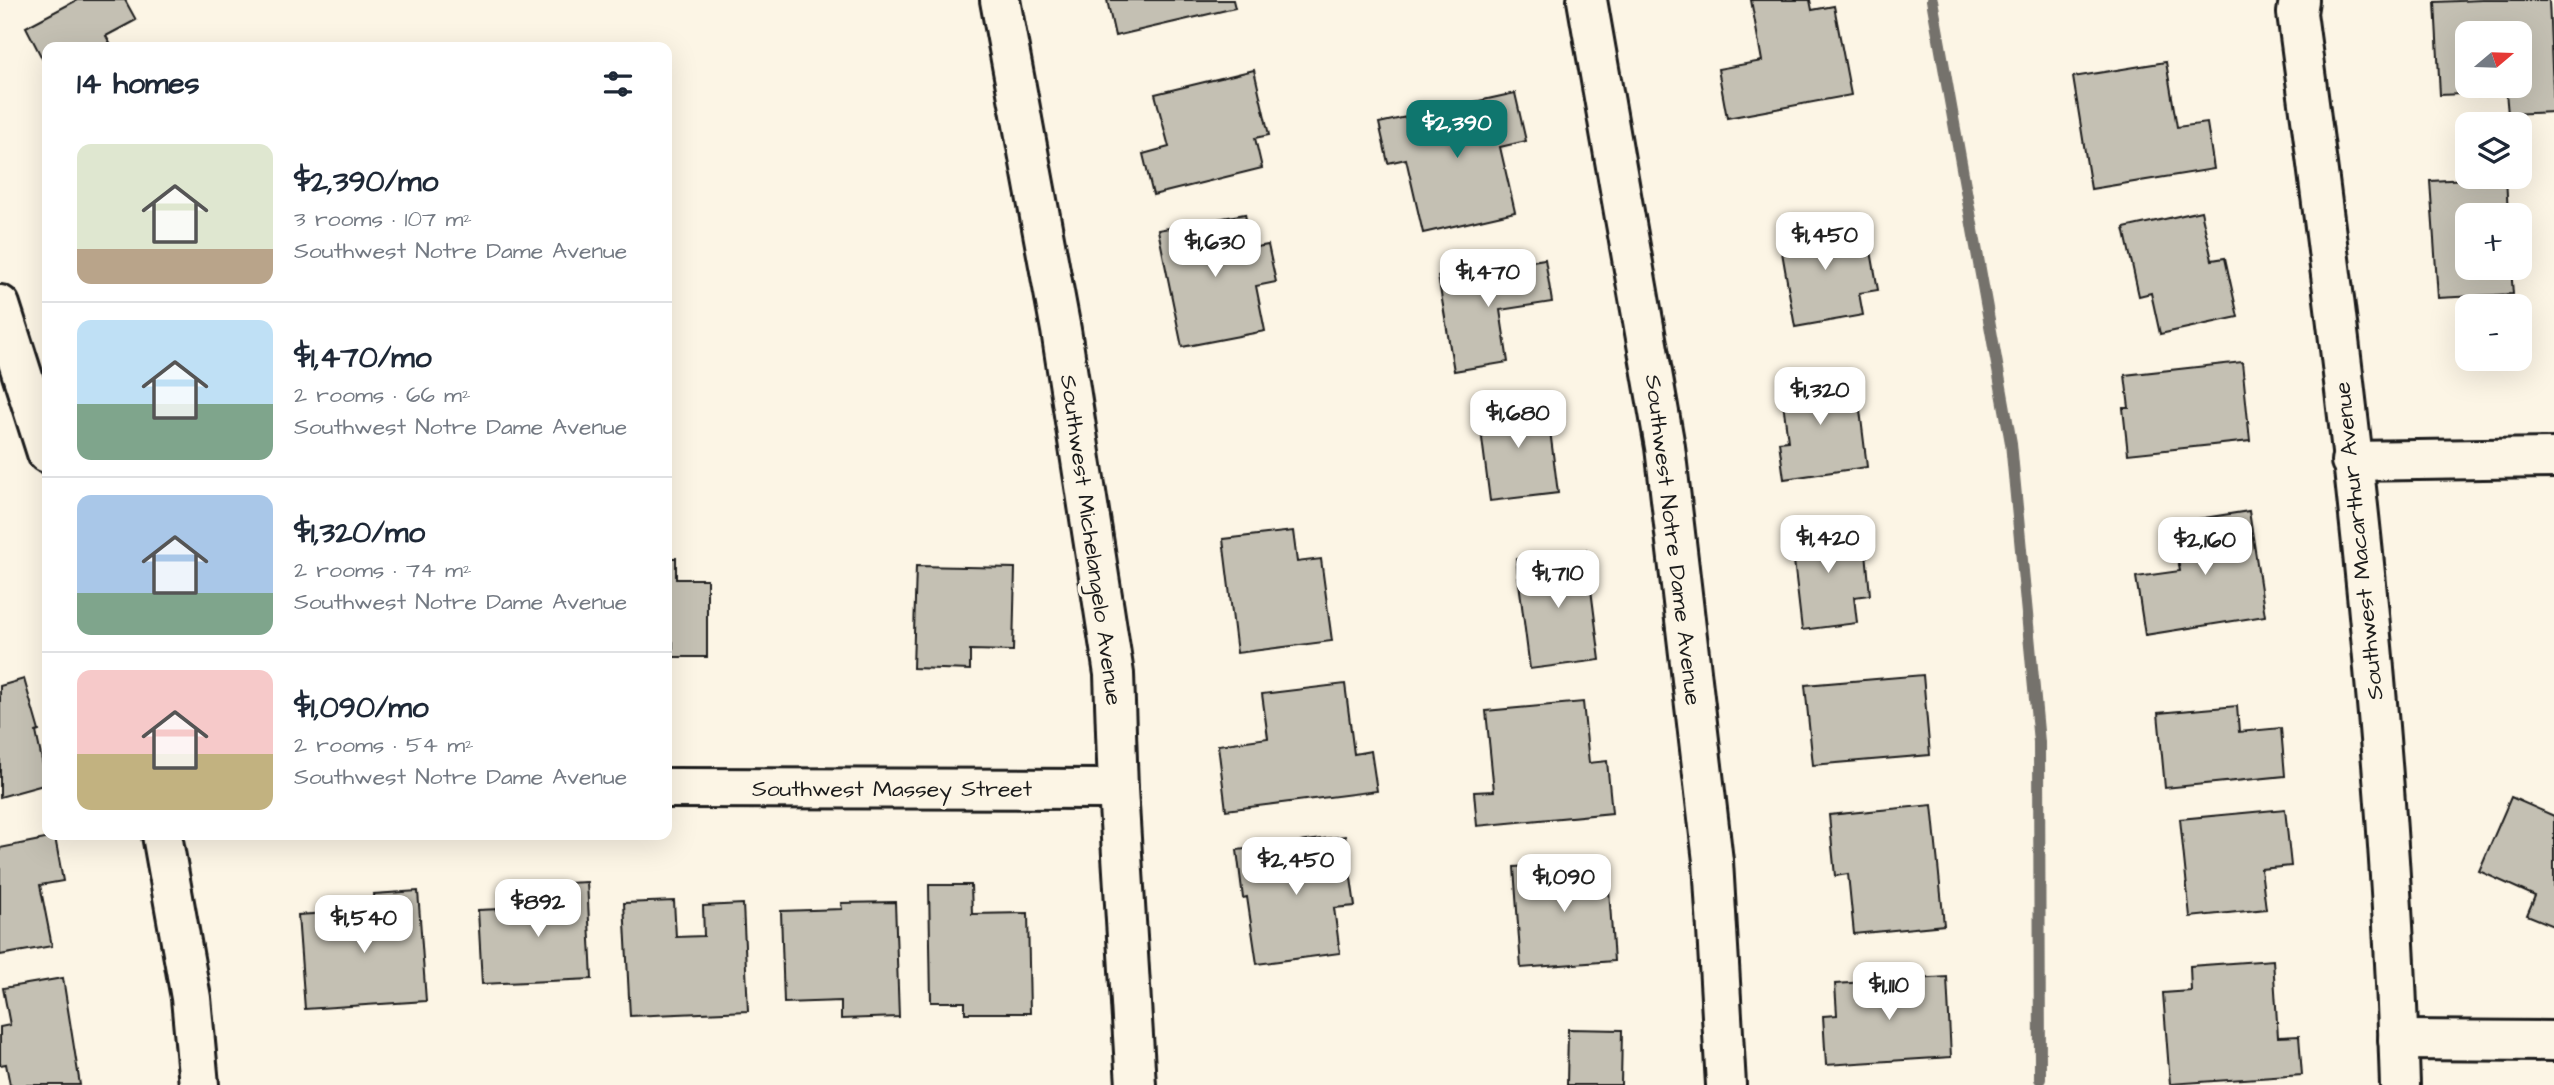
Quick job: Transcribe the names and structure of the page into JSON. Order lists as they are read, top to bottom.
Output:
{
  "streets": {
    "street": [
      "Southwest Michelangelo Avenue",
      "Southwest Notre Dame Avenue",
      "Southwest Macarthur Avenue",
      "Southwest Massey Street"
    ]
  },
  "crossings": [
    ["Southwest Michelangelo Avenue", "Southwest Massey Street"]
  ],
  "north": "right",
  "page": {
    "map_buttons": ["+", "−"],
    "heading": "14 homes",
    "price": [
      "$2,390",
      "$1,450",
      "$1,630",
      "$1,470",
      "$1,320",
      "$1,680",
      "$1,420",
      "$2,160",
      "$1,710",
      "$2,450",
      "$1,090",
      "$892",
      "$1,540",
      "$1,110"
    ],
    "list": [
      {
        "name": "$2,390/mo",
        "note": "3 rooms · 107 m² · Southwest Notre Dame Avenue"
      },
      {
        "name": "$1,470/mo",
        "note": "2 rooms · 66 m² · Southwest Notre Dame Avenue"
      },
      {
        "name": "$1,320/mo",
        "note": "2 rooms · 74 m² · Southwest Notre Dame Avenue"
      },
      {
        "name": "$1,090/mo",
        "note": "2 rooms · 54 m² · Southwest Notre Dame Avenue"
      }
    ]
  }
}
